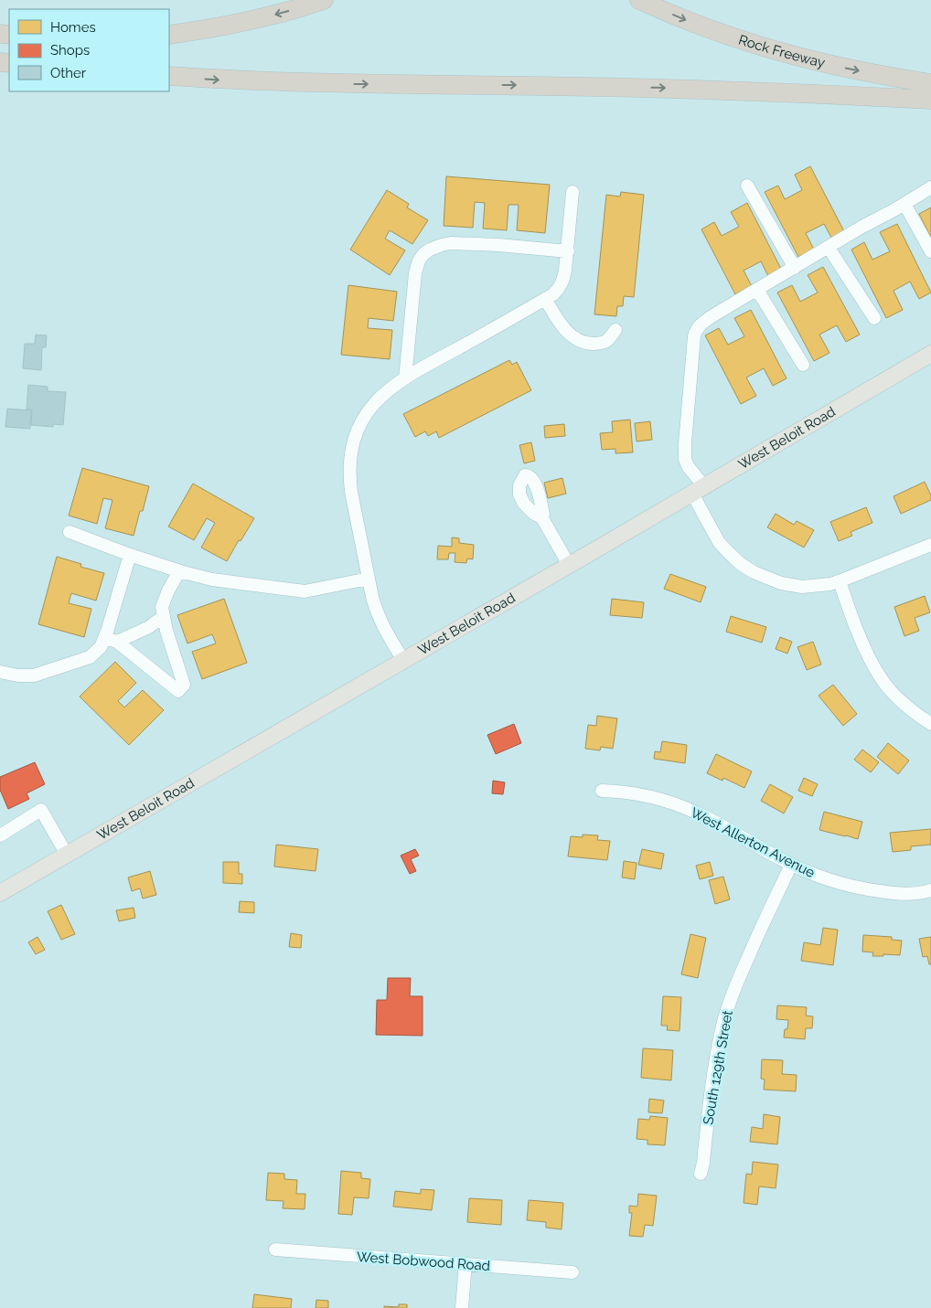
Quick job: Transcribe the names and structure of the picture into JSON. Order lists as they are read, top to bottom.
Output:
{
  "streets": {
    "highway": ["Rock Freeway"],
    "main road": ["West Beloit Road"],
    "street": ["West Allerton Avenue", "South 129th Street", "West Bobwood Road"]
  },
  "crossings": [
    ["West Allerton Avenue", "South 129th Street"]
  ],
  "legend": ["Homes", "Shops", "Other"]
}
